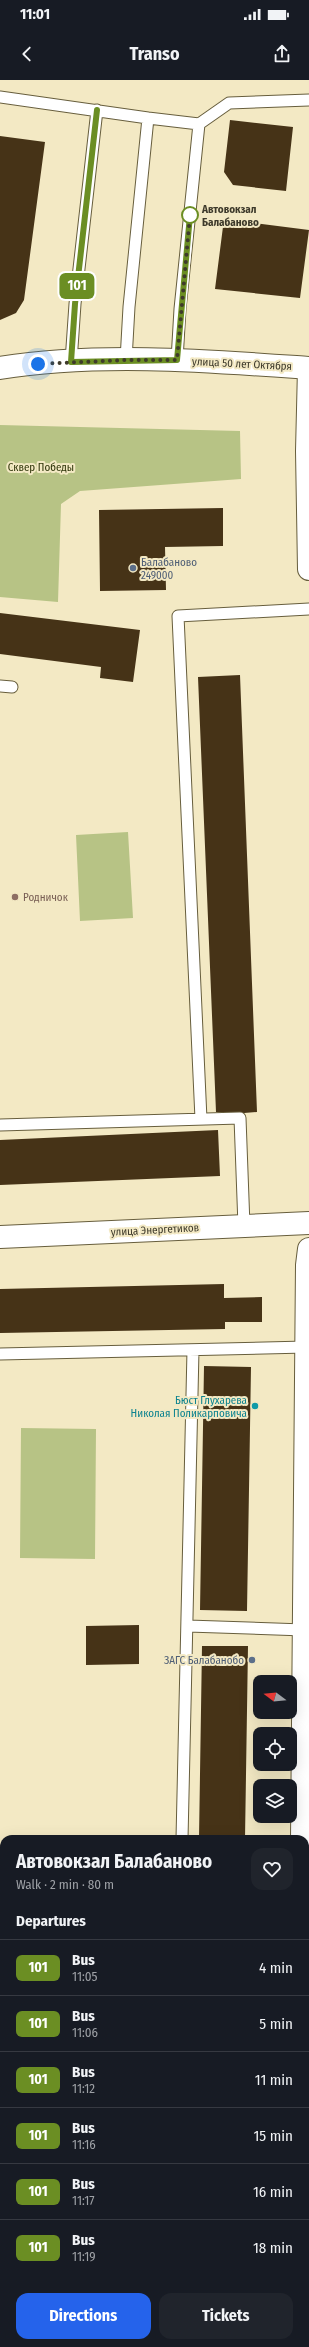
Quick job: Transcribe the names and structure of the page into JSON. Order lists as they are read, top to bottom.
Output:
{
  "streets": {
    "street": ["улица 50 лет Октября", "улица Энергетиков"]
  },
  "parks": ["Сквер Победы"],
  "places": [
    "Автовокзал Балабаново",
    "Балабаново 249000",
    "Родничок",
    "Бюст Глухарева Николая Поликарповича",
    "ЗАГС Балабанобо"
  ],
  "lines": ["bus line 101"],
  "north": "left",
  "page": {
    "status": "11:01",
    "header": "Transo",
    "on_map": "101",
    "heading": [
      ["Автовокзал Балабаново", "Walk · 2 min · 80 m"],
      "Departures"
    ],
    "list": [
      {
        "mark": "101",
        "name": "Bus",
        "note": "11:05",
        "value": "4 min"
      },
      {
        "mark": "101",
        "name": "Bus",
        "note": "11:06",
        "value": "5 min"
      },
      {
        "mark": "101",
        "name": "Bus",
        "note": "11:12",
        "value": "11 min"
      },
      {
        "mark": "101",
        "name": "Bus",
        "note": "11:16",
        "value": "15 min"
      },
      {
        "mark": "101",
        "name": "Bus",
        "note": "11:17",
        "value": "16 min"
      },
      {
        "mark": "101",
        "name": "Bus",
        "note": "11:19",
        "value": "18 min"
      }
    ],
    "buttons": ["Directions", "Tickets"]
  }
}
